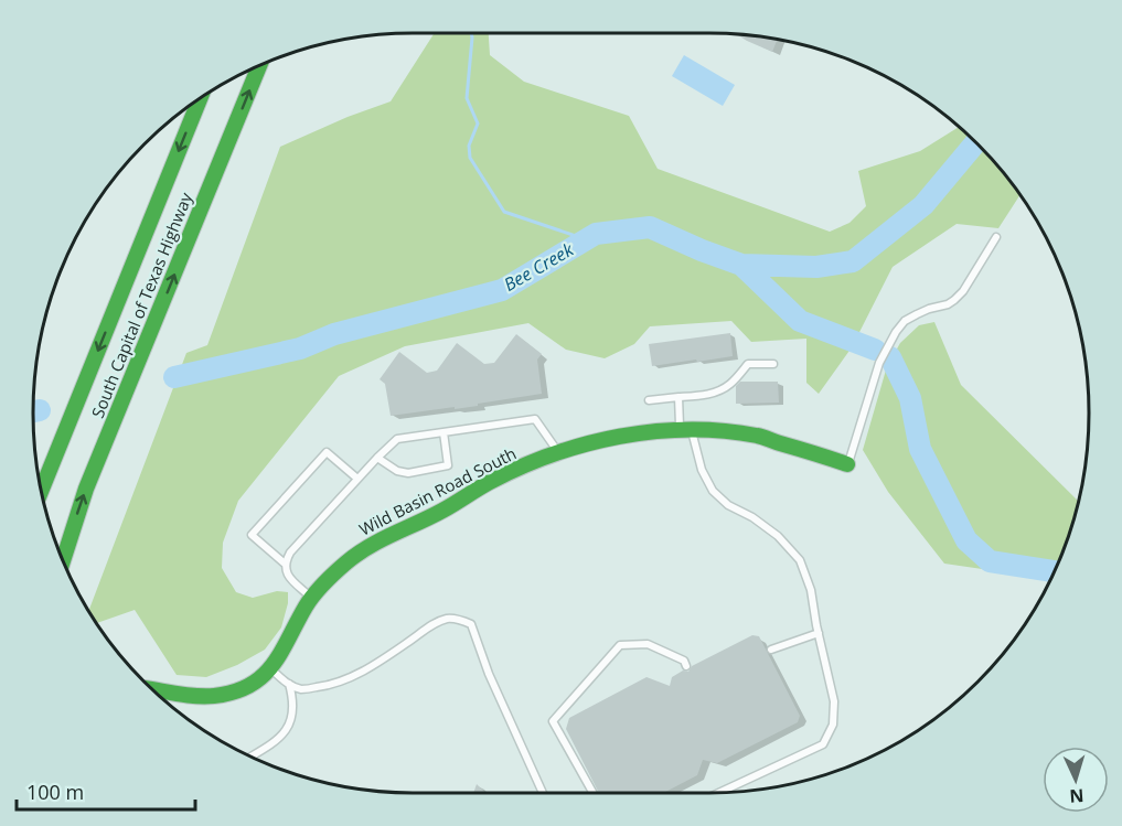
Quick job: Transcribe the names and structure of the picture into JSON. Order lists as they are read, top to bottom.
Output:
{
  "streets": {
    "main road": ["South Capital of Texas Highway", "Wild Basin Road South"]
  },
  "water": ["Bee Creek"],
  "scale_bar": "100 m",
  "north": "bottom"
}
